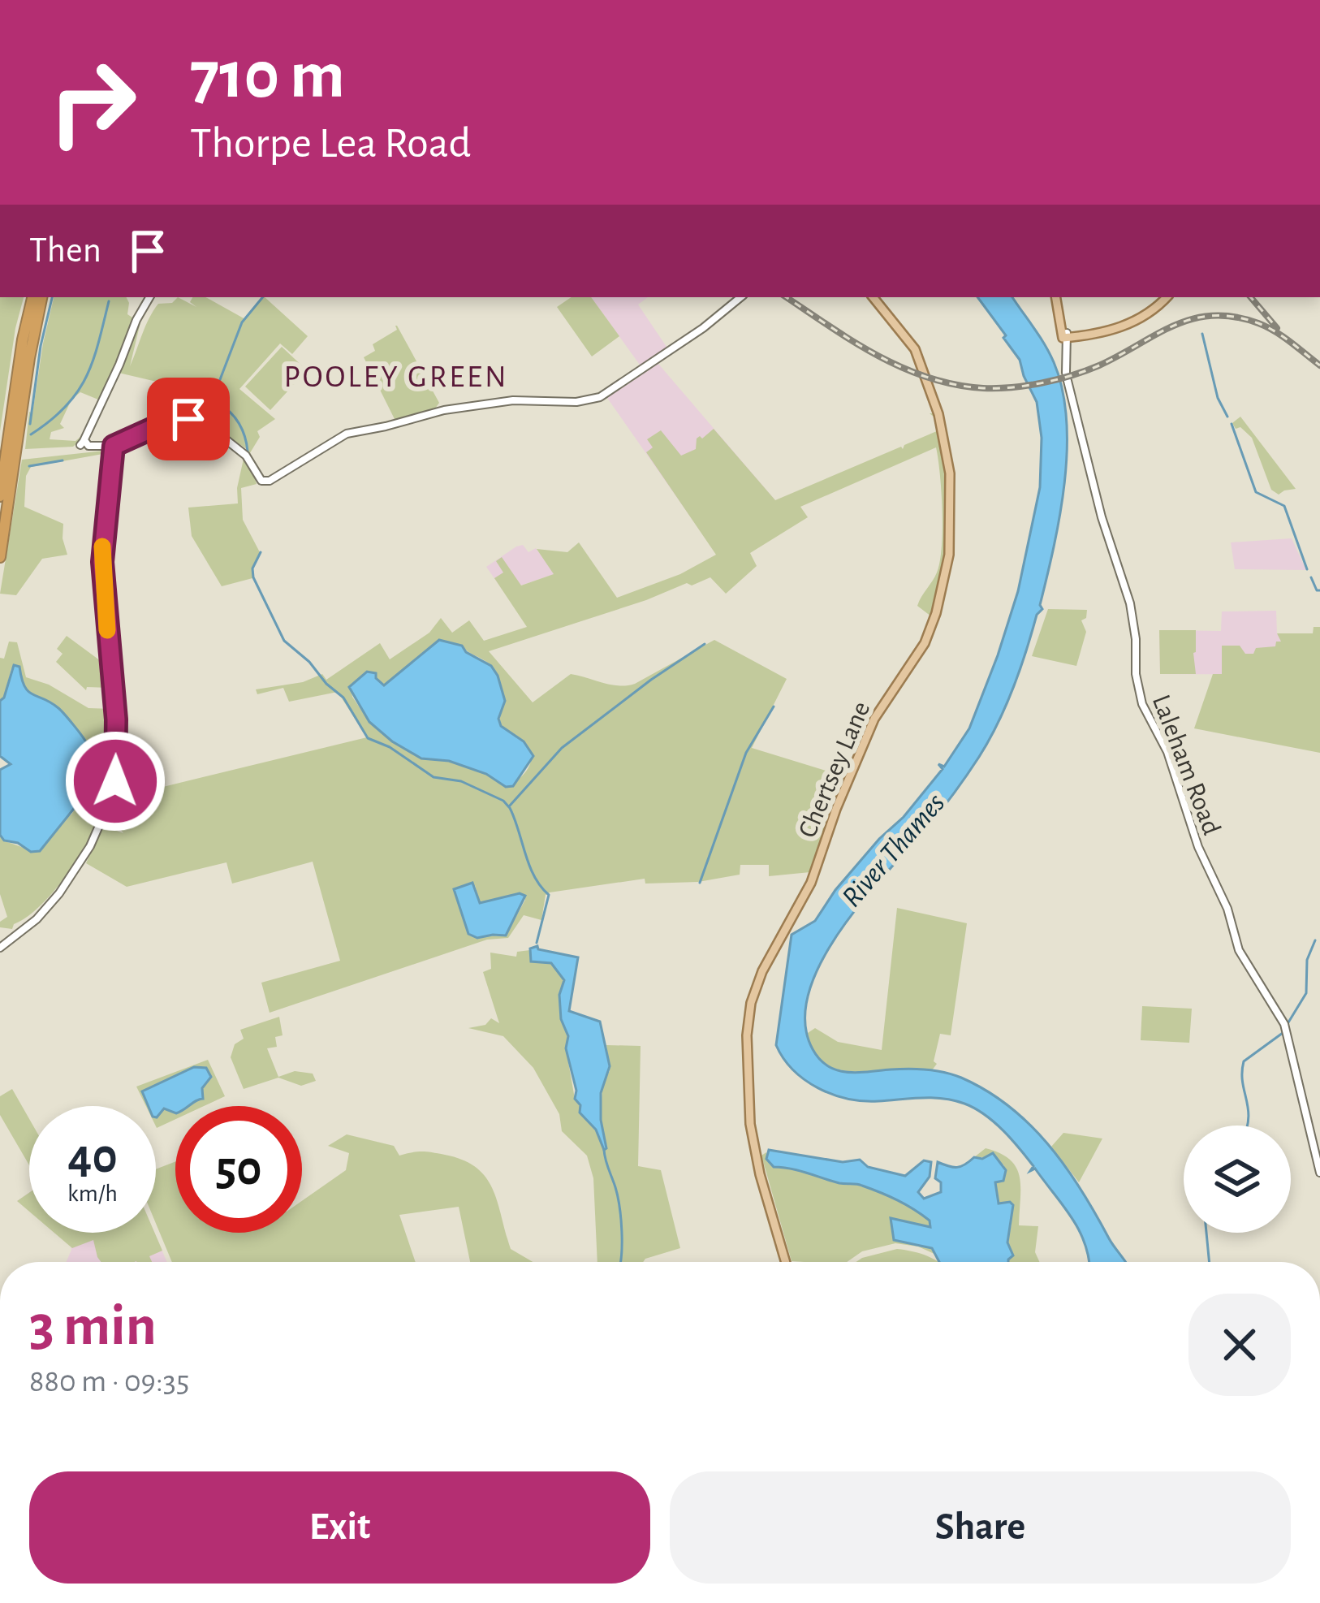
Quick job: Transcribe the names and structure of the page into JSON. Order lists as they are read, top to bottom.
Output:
{
  "streets": {
    "main road": ["Laleham Road", "Chertsey Lane"]
  },
  "districts": ["POOLEY GREEN"],
  "water": ["River Thames"],
  "page": {
    "turn": ["710 m", "Thorpe Lea Road"],
    "then": "Then",
    "speed": "40 km/h",
    "limit": "50",
    "heading": ["3 min", "880 m · 09:35"],
    "buttons": ["Exit", "Share"]
  }
}
